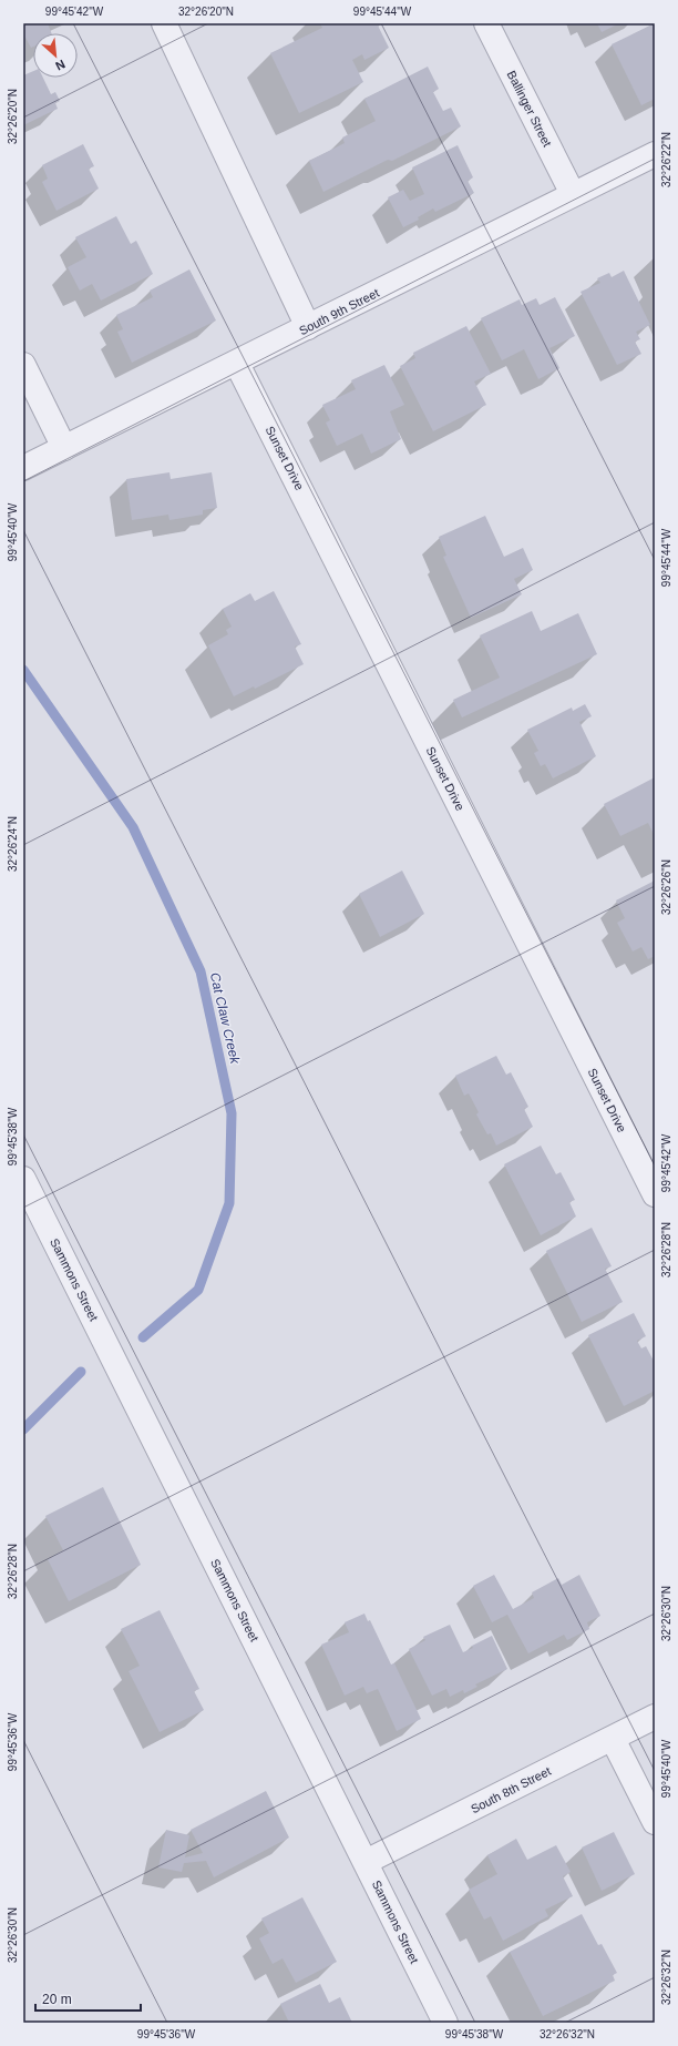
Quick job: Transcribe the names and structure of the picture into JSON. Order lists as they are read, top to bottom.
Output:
{
  "streets": {
    "street": [
      "Ballinger Street",
      "South 9th Street",
      "Sunset Drive",
      "Sammons Street",
      "South 8th Street"
    ]
  },
  "crossings": [
    ["Ballinger Street", "South 9th Street"],
    ["South 9th Street", "Sunset Drive"],
    ["Sammons Street", "South 8th Street"]
  ],
  "water": ["Cat Claw Creek"],
  "scale_bar": "20 m",
  "north": "bottom right",
  "coordinates": [
    "99°45'42\"W",
    "32°26'20\"N",
    "99°45'44\"W",
    "32°26'22\"N",
    "99°45'40\"W",
    "32°26'24\"N",
    "32°26'26\"N",
    "99°45'38\"W",
    "32°26'28\"N",
    "32°26'30\"N",
    "99°45'36\"W",
    "32°26'32\"N"
  ]
}
